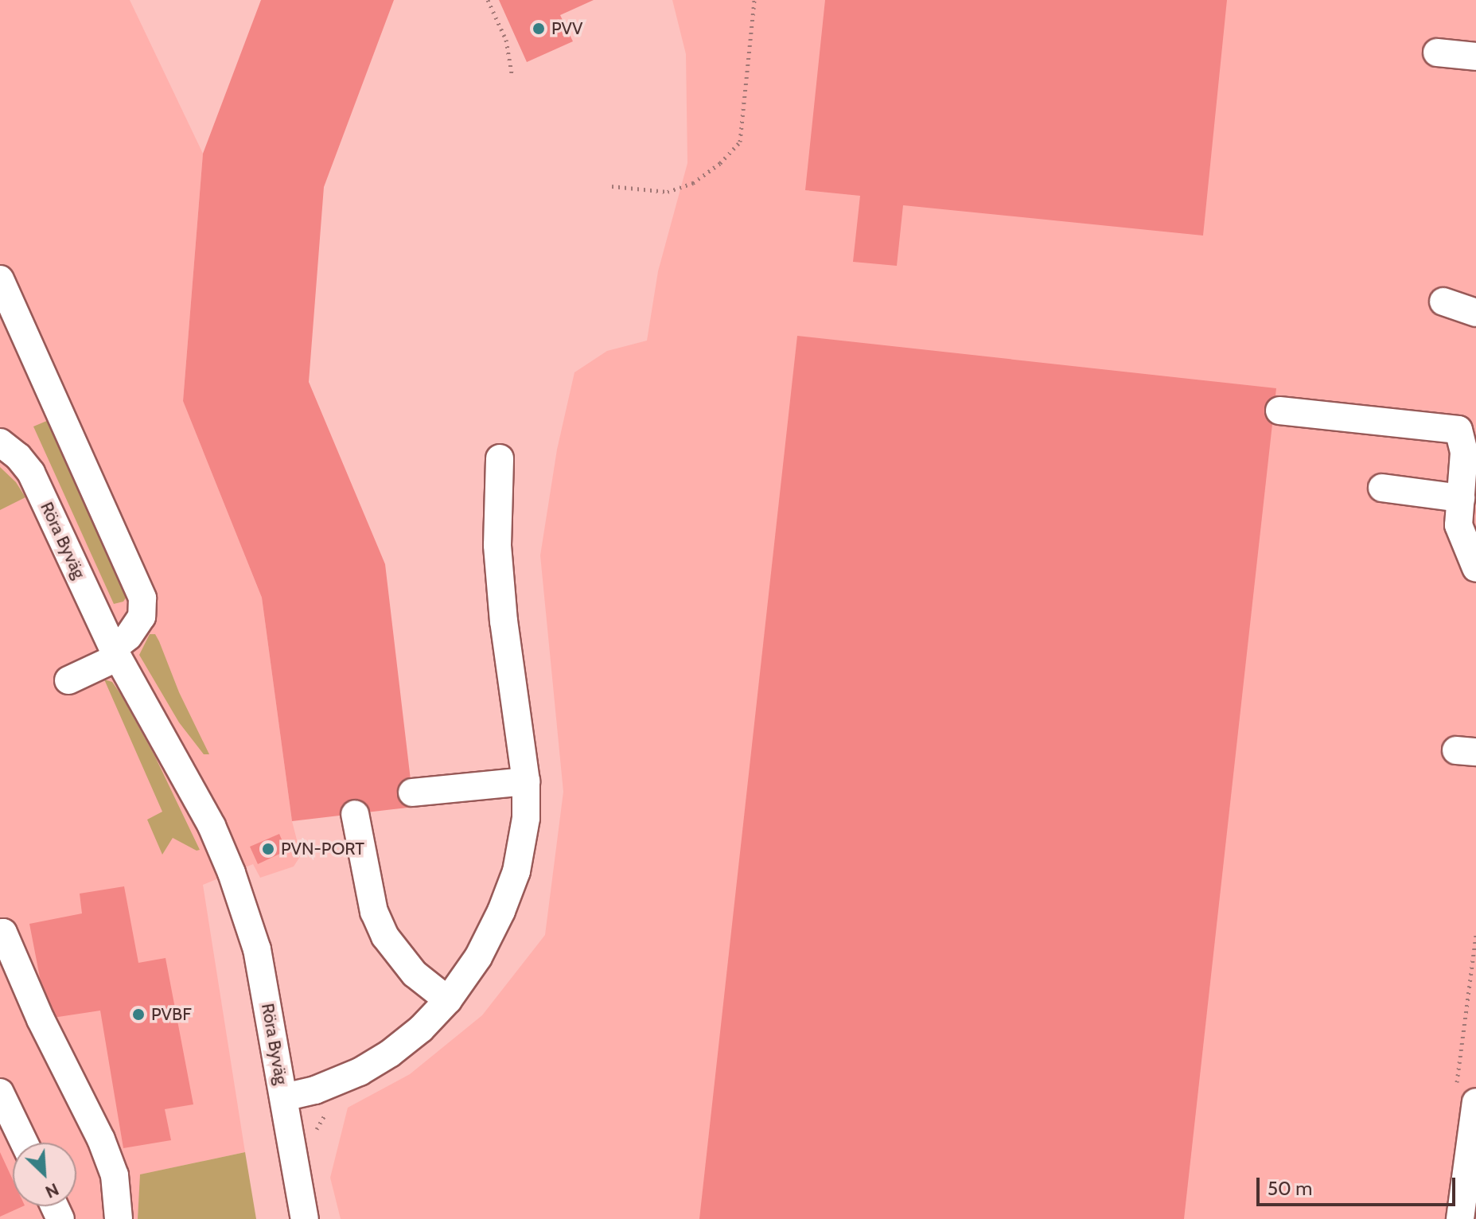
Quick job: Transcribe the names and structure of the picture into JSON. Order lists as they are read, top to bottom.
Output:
{
  "streets": {
    "street": ["Röra Byväg"]
  },
  "places": ["PVV", "PVN-PORT", "PVBF"],
  "scale_bar": "50 m",
  "north": "bottom right"
}
